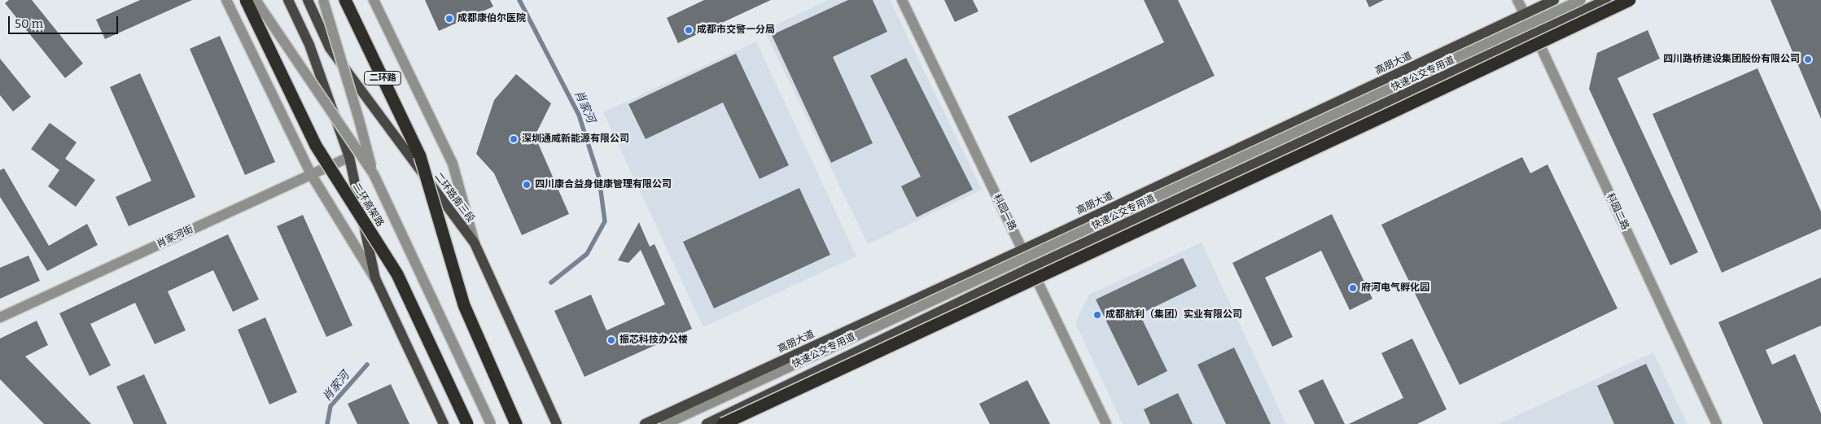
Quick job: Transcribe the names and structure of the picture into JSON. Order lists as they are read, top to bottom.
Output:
{
  "streets": {
    "highway": ["二环路", "二环高架路"],
    "main road": ["高朋大道", "二环路南三段"],
    "street": [
      "快速公交专用道",
      "科园二路",
      "科园一路",
      "肖家河街"
    ]
  },
  "crossings": [
    ["高朋大道", "科园二路"],
    ["高朋大道", "科园一路"]
  ],
  "water": ["肖家河"],
  "places": [
    "成都康伯尔医院",
    "成都市交警一分局",
    "四川路桥建设集团股份有限公司",
    "深圳通威新能源有限公司",
    "四川康合益身健康管理有限公司",
    "府河电气孵化园",
    "成都航利（集团）实业有限公司",
    "振芯科技办公楼"
  ],
  "scale_bar": "50 m"
}
